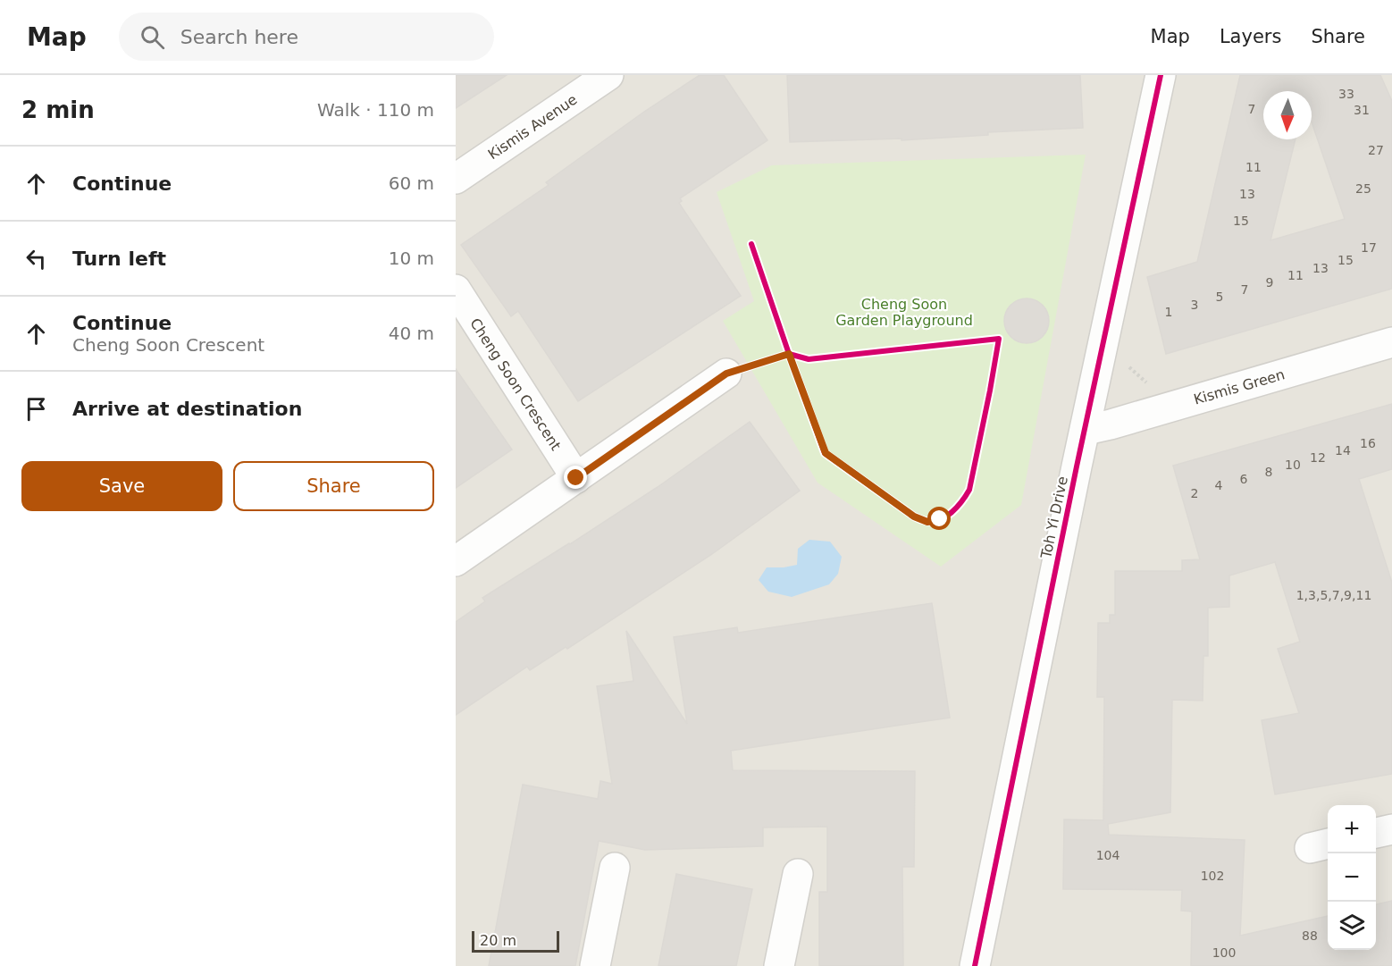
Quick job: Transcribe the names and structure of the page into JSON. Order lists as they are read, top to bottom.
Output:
{
  "streets": {
    "street": [
      "Kismis Avenue",
      "Cheng Soon Crescent",
      "Kismis Green",
      "Toh Yi Drive"
    ]
  },
  "crossings": [
    ["Kismis Green", "Toh Yi Drive"]
  ],
  "parks": ["Cheng Soon Garden Playground"],
  "house_numbers": [
    "33",
    "7",
    "31",
    "27",
    "11",
    "25",
    "13",
    "15",
    "17",
    "15",
    "13",
    "11",
    "9",
    "7",
    "5",
    "3",
    "1",
    "16",
    "14",
    "12",
    "10",
    "8",
    "6",
    "4",
    "2",
    "1,3,5,7,9,11",
    "104",
    "102",
    "88",
    "100"
  ],
  "scale_bar": "20 m",
  "north": "bottom",
  "page": {
    "header": "Map",
    "search": "Search here",
    "nav": ["Map", "Layers", "Share"],
    "heading": ["2 min", "Walk · 110 m"],
    "list": [
      ["Continue", "60 m"],
      ["Turn left", "10 m"],
      ["Continue", "Cheng Soon Crescent", "40 m"],
      "Arrive at destination"
    ],
    "buttons": ["Save", "Share"],
    "map_buttons": ["+", "−"],
    "scale": "20 m"
  }
}
